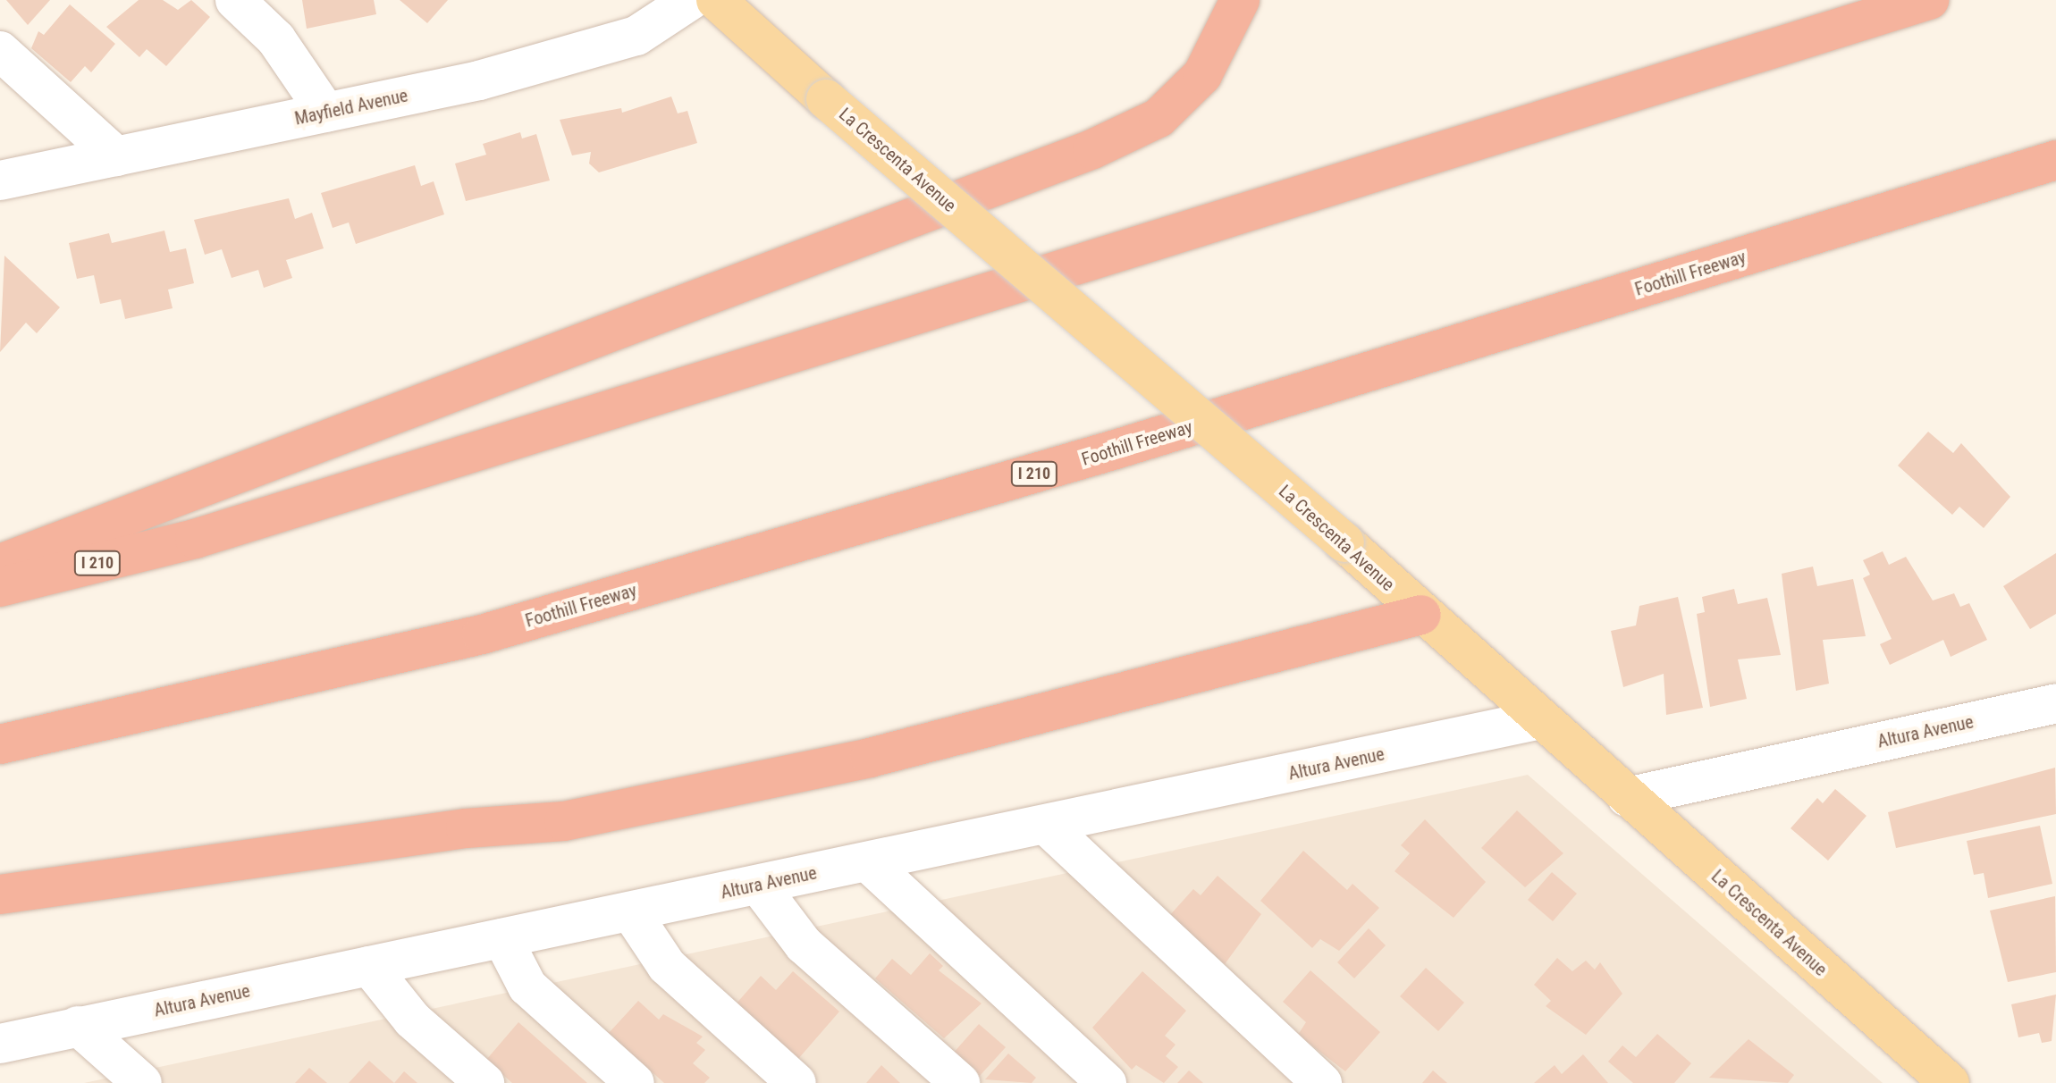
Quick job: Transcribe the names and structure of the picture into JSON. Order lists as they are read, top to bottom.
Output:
{
  "streets": {
    "highway": ["Foothill Freeway", "I 210"],
    "main road": ["La Crescenta Avenue"],
    "street": ["Mayfield Avenue", "Altura Avenue"]
  },
  "crossings": [
    ["La Crescenta Avenue", "Altura Avenue"]
  ]
}
